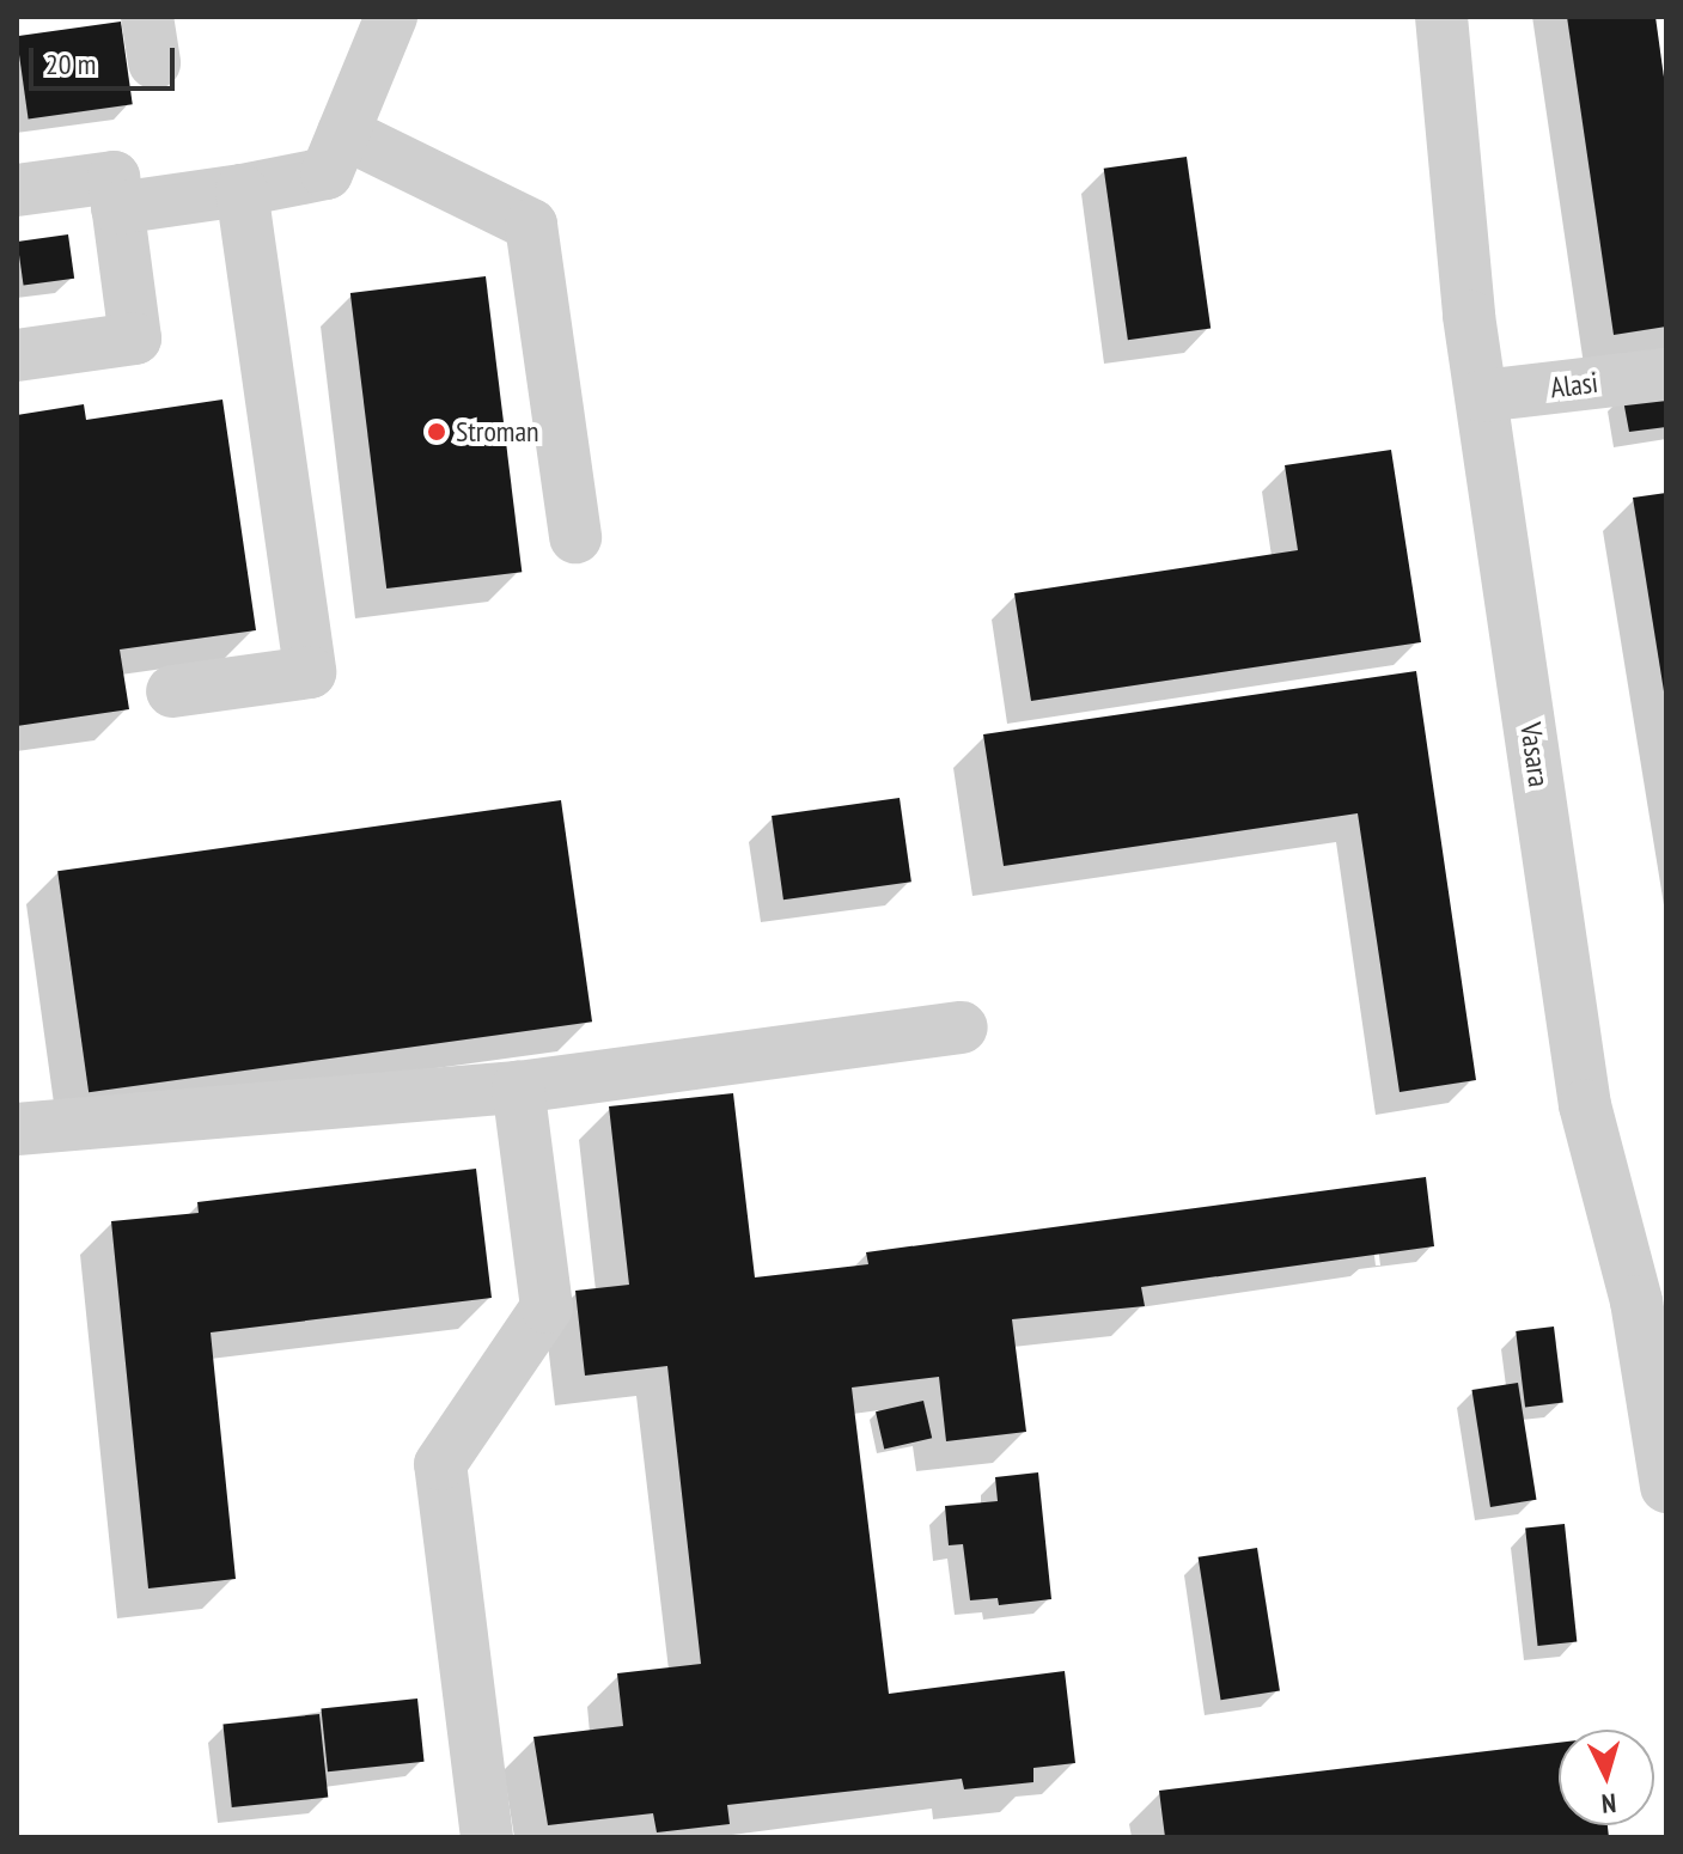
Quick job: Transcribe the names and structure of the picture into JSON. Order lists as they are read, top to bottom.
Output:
{
  "streets": {
    "street": ["Alasi", "Vasara"]
  },
  "crossings": [
    ["Alasi", "Vasara"]
  ],
  "places": ["Stroman"],
  "scale_bar": "20 m",
  "north": "bottom"
}
